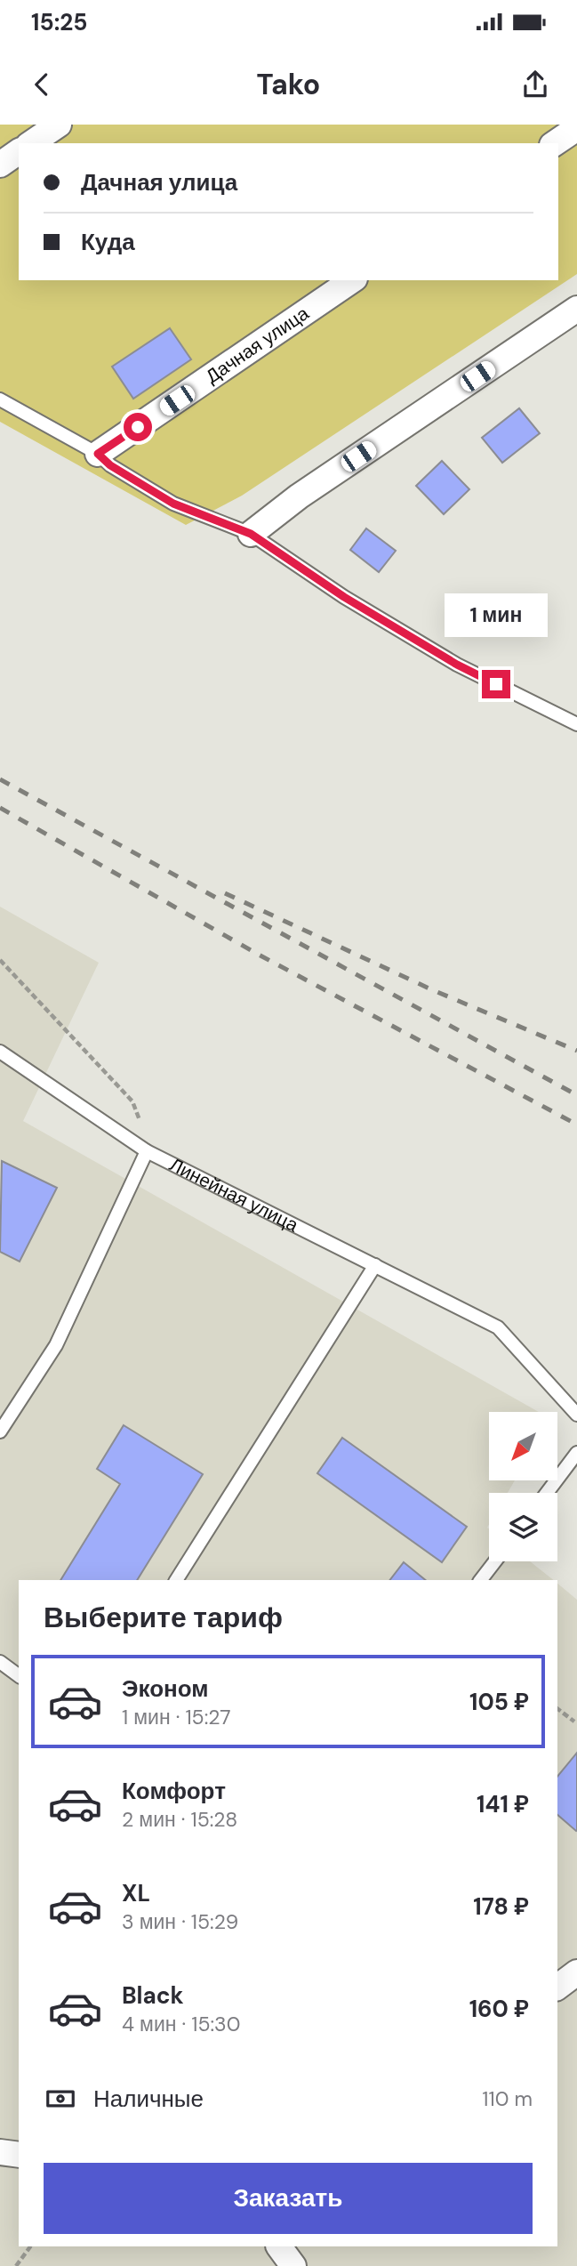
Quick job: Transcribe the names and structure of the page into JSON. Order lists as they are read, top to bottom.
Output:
{
  "streets": {
    "street": ["Дачная улица"],
    "lane": ["Линейная улица"]
  },
  "north": "bottom left",
  "page": {
    "status": "15:25",
    "header": "Tako",
    "banner": ["Дачная улица", "Куда"],
    "bubble": "1 мин",
    "heading": "Выберите тариф",
    "list": [
      {
        "name": "Эконом",
        "note": "1 мин · 15:27",
        "value": "105 ₽"
      },
      {
        "name": "Комфорт",
        "note": "2 мин · 15:28",
        "value": "141 ₽"
      },
      {
        "name": "XL",
        "note": "3 мин · 15:29",
        "value": "178 ₽"
      },
      {
        "name": "Black",
        "note": "4 мин · 15:30",
        "value": "160 ₽"
      }
    ],
    "pay": ["Наличные", "110 m"],
    "buttons": "Заказать"
  }
}
